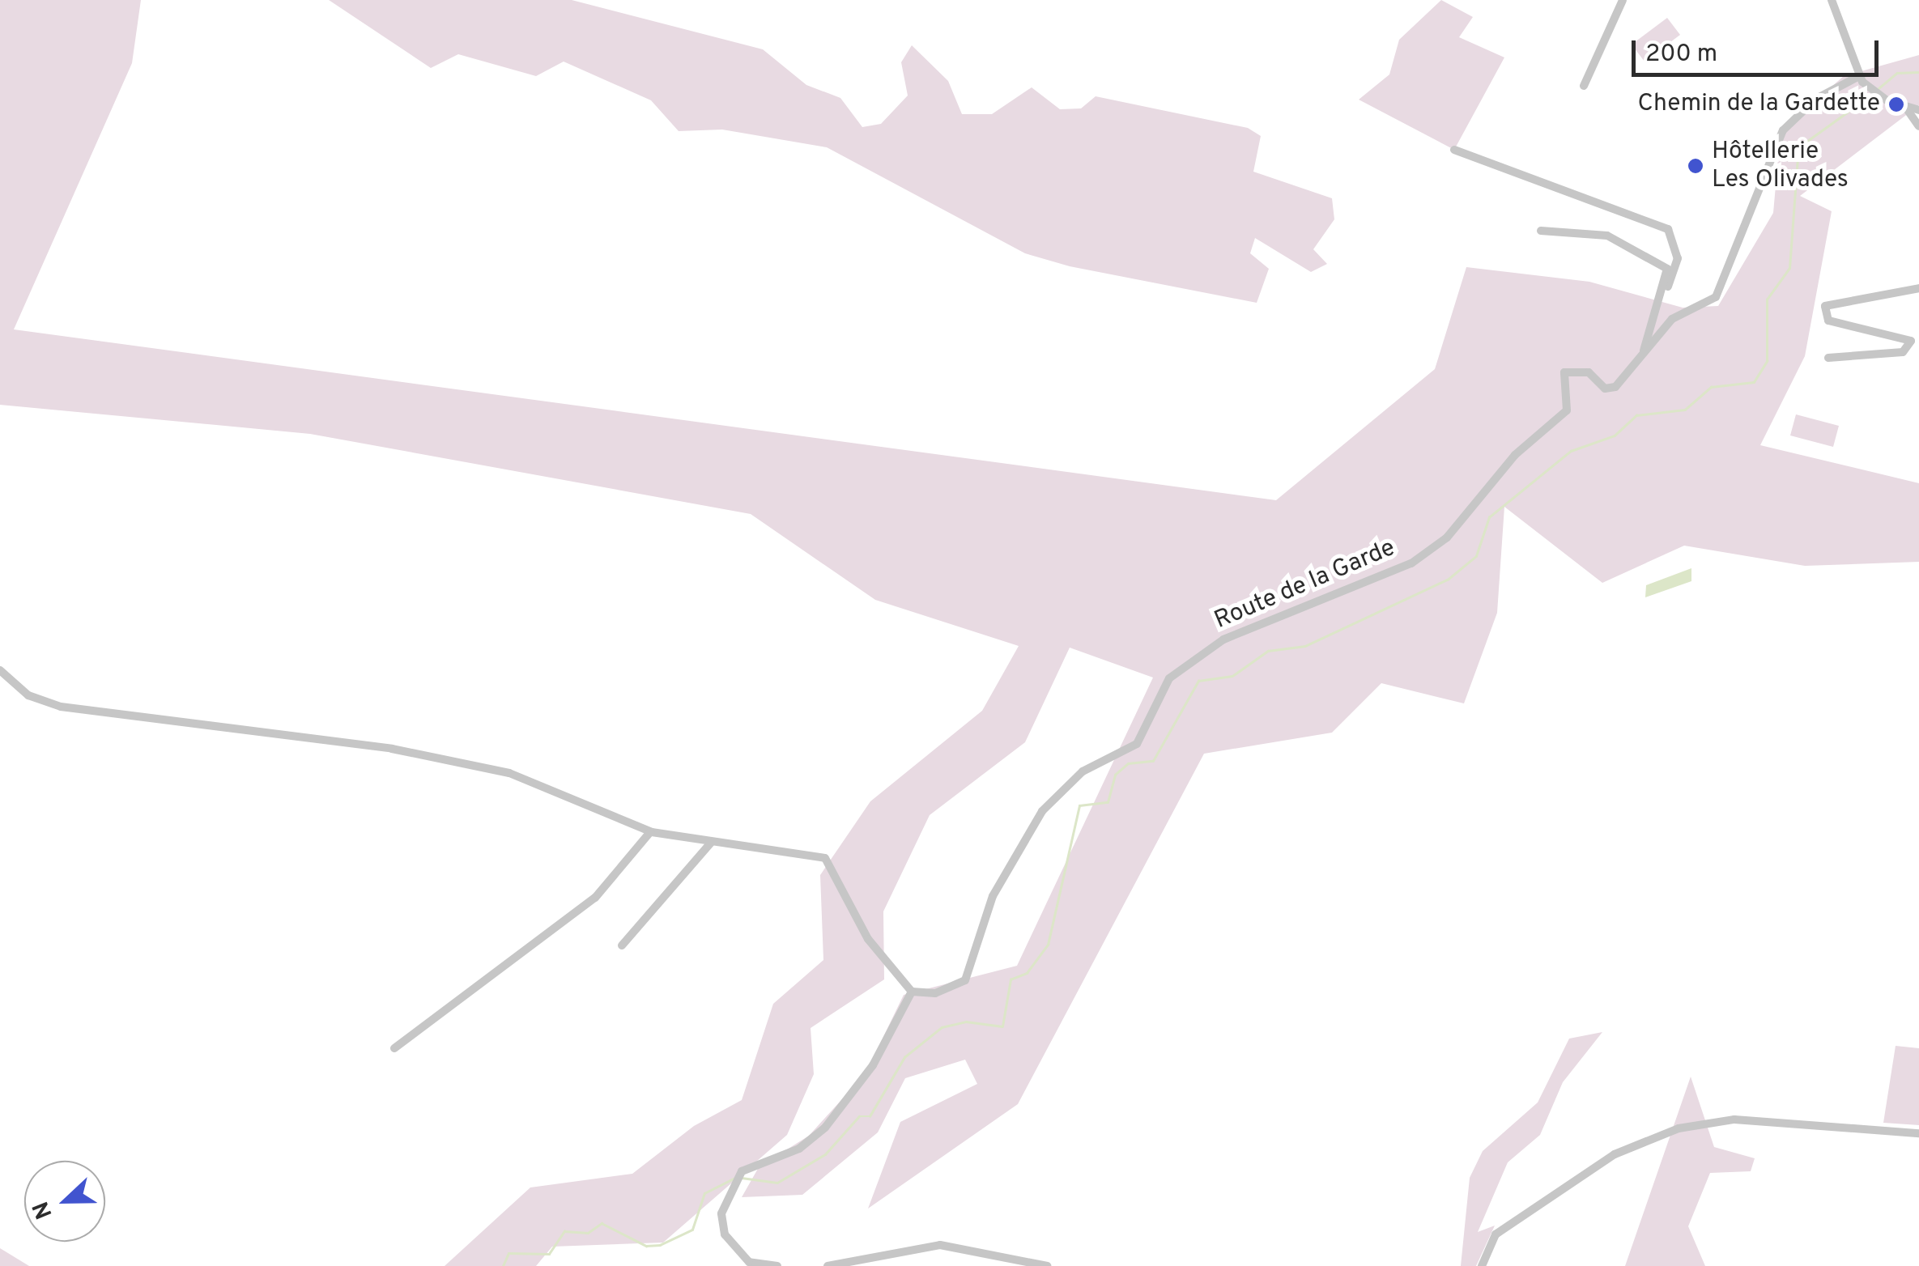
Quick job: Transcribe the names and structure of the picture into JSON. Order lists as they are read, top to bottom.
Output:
{
  "streets": {
    "street": ["Route de la Garde"]
  },
  "places": ["Chemin de la Gardette", "Hôtellerie Les Olivades"],
  "scale_bar": "200 m",
  "north": "left"
}
